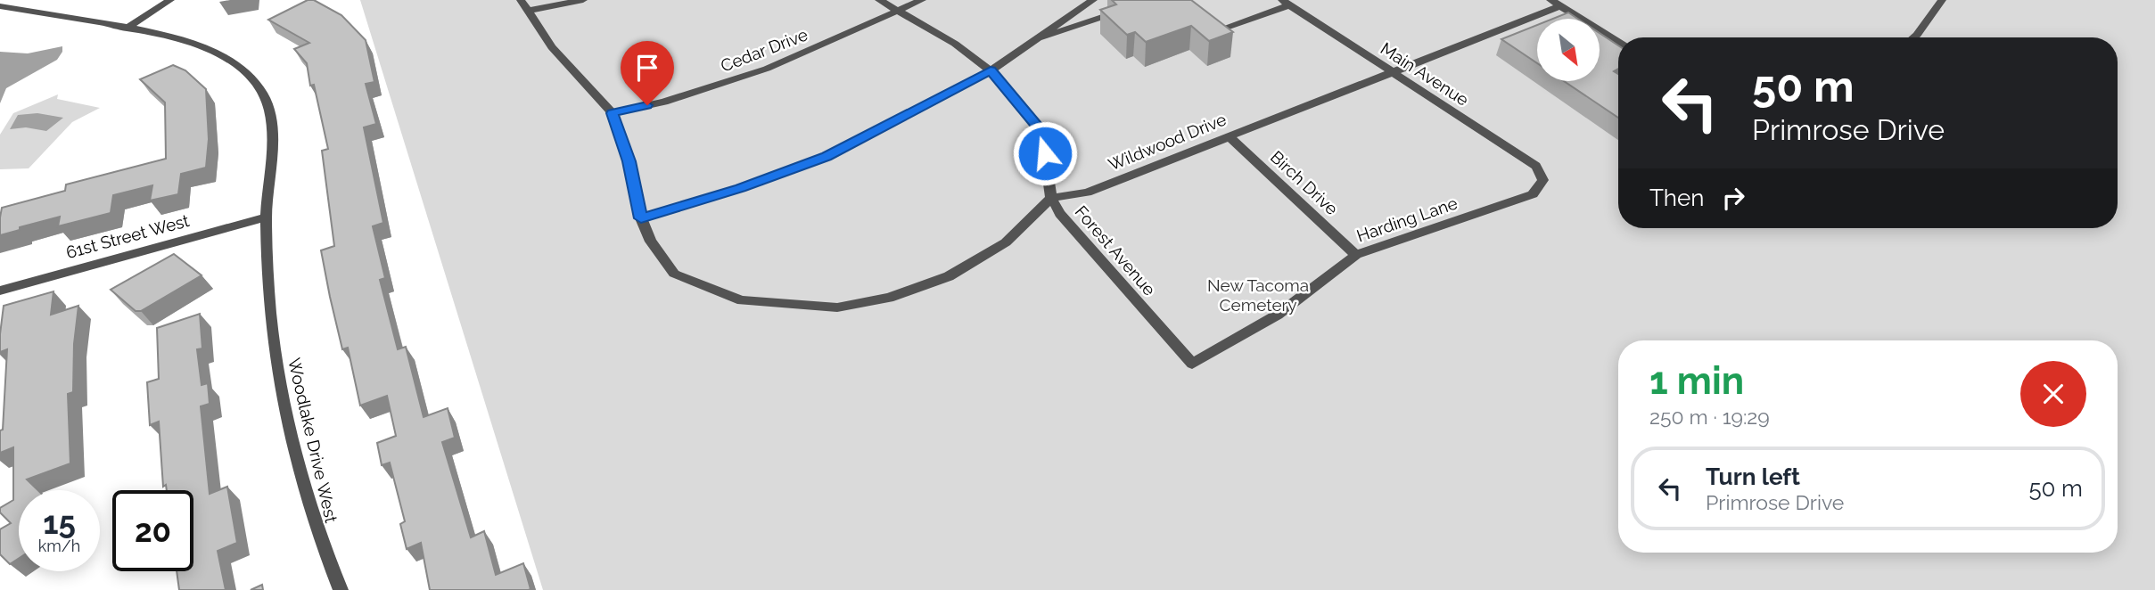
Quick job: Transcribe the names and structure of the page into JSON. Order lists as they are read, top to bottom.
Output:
{
  "streets": {
    "street": [
      "Cedar Drive",
      "Main Avenue",
      "Wildwood Drive",
      "Birch Drive",
      "Harding Lane",
      "61st Street West",
      "Forest Avenue",
      "Woodlake Drive West"
    ]
  },
  "crossings": [
    ["Cedar Drive", "Forest Avenue"],
    ["Main Avenue", "Wildwood Drive"],
    ["Main Avenue", "Harding Lane"],
    ["Wildwood Drive", "Birch Drive"],
    ["Wildwood Drive", "Forest Avenue"],
    ["Birch Drive", "Harding Lane"],
    ["Harding Lane", "Forest Avenue"],
    ["61st Street West", "Woodlake Drive West"]
  ],
  "parks": ["New Tacoma Cemetery"],
  "north": "bottom right",
  "page": {
    "turn": ["50 m", "Primrose Drive"],
    "then": "Then",
    "heading": ["1 min", "250 m · 19:29"],
    "list": [
      {
        "name": "Turn left",
        "note": "Primrose Drive",
        "value": "50 m"
      }
    ],
    "speed": "15 km/h",
    "limit": "20"
  }
}
